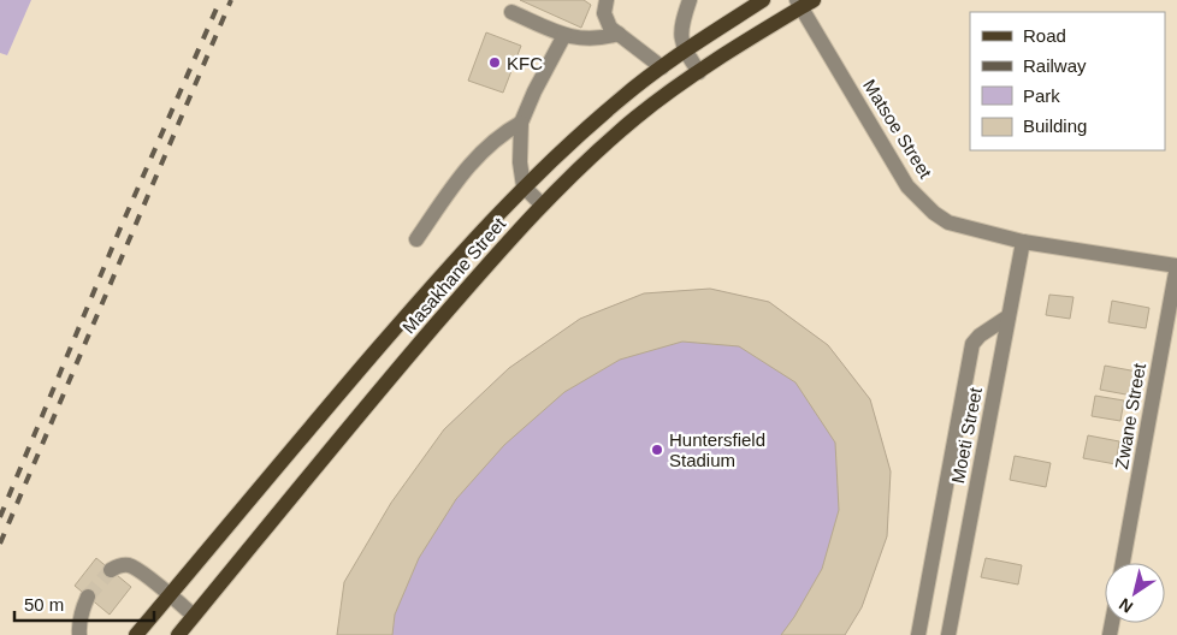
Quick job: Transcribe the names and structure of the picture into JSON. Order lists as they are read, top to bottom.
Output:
{
  "streets": {
    "main road": ["Masakhane Street"],
    "street": ["Matsoe Street", "Zwane Street", "Moeti Street"]
  },
  "crossings": [
    ["Matsoe Street", "Masakhane Street"],
    ["Matsoe Street", "Zwane Street"],
    ["Matsoe Street", "Moeti Street"]
  ],
  "places": ["KFC", "Huntersfield Stadium"],
  "legend": [
    "Road",
    "Railway",
    "Park",
    "Building"
  ],
  "scale_bar": "50 m",
  "north": "bottom left"
}
